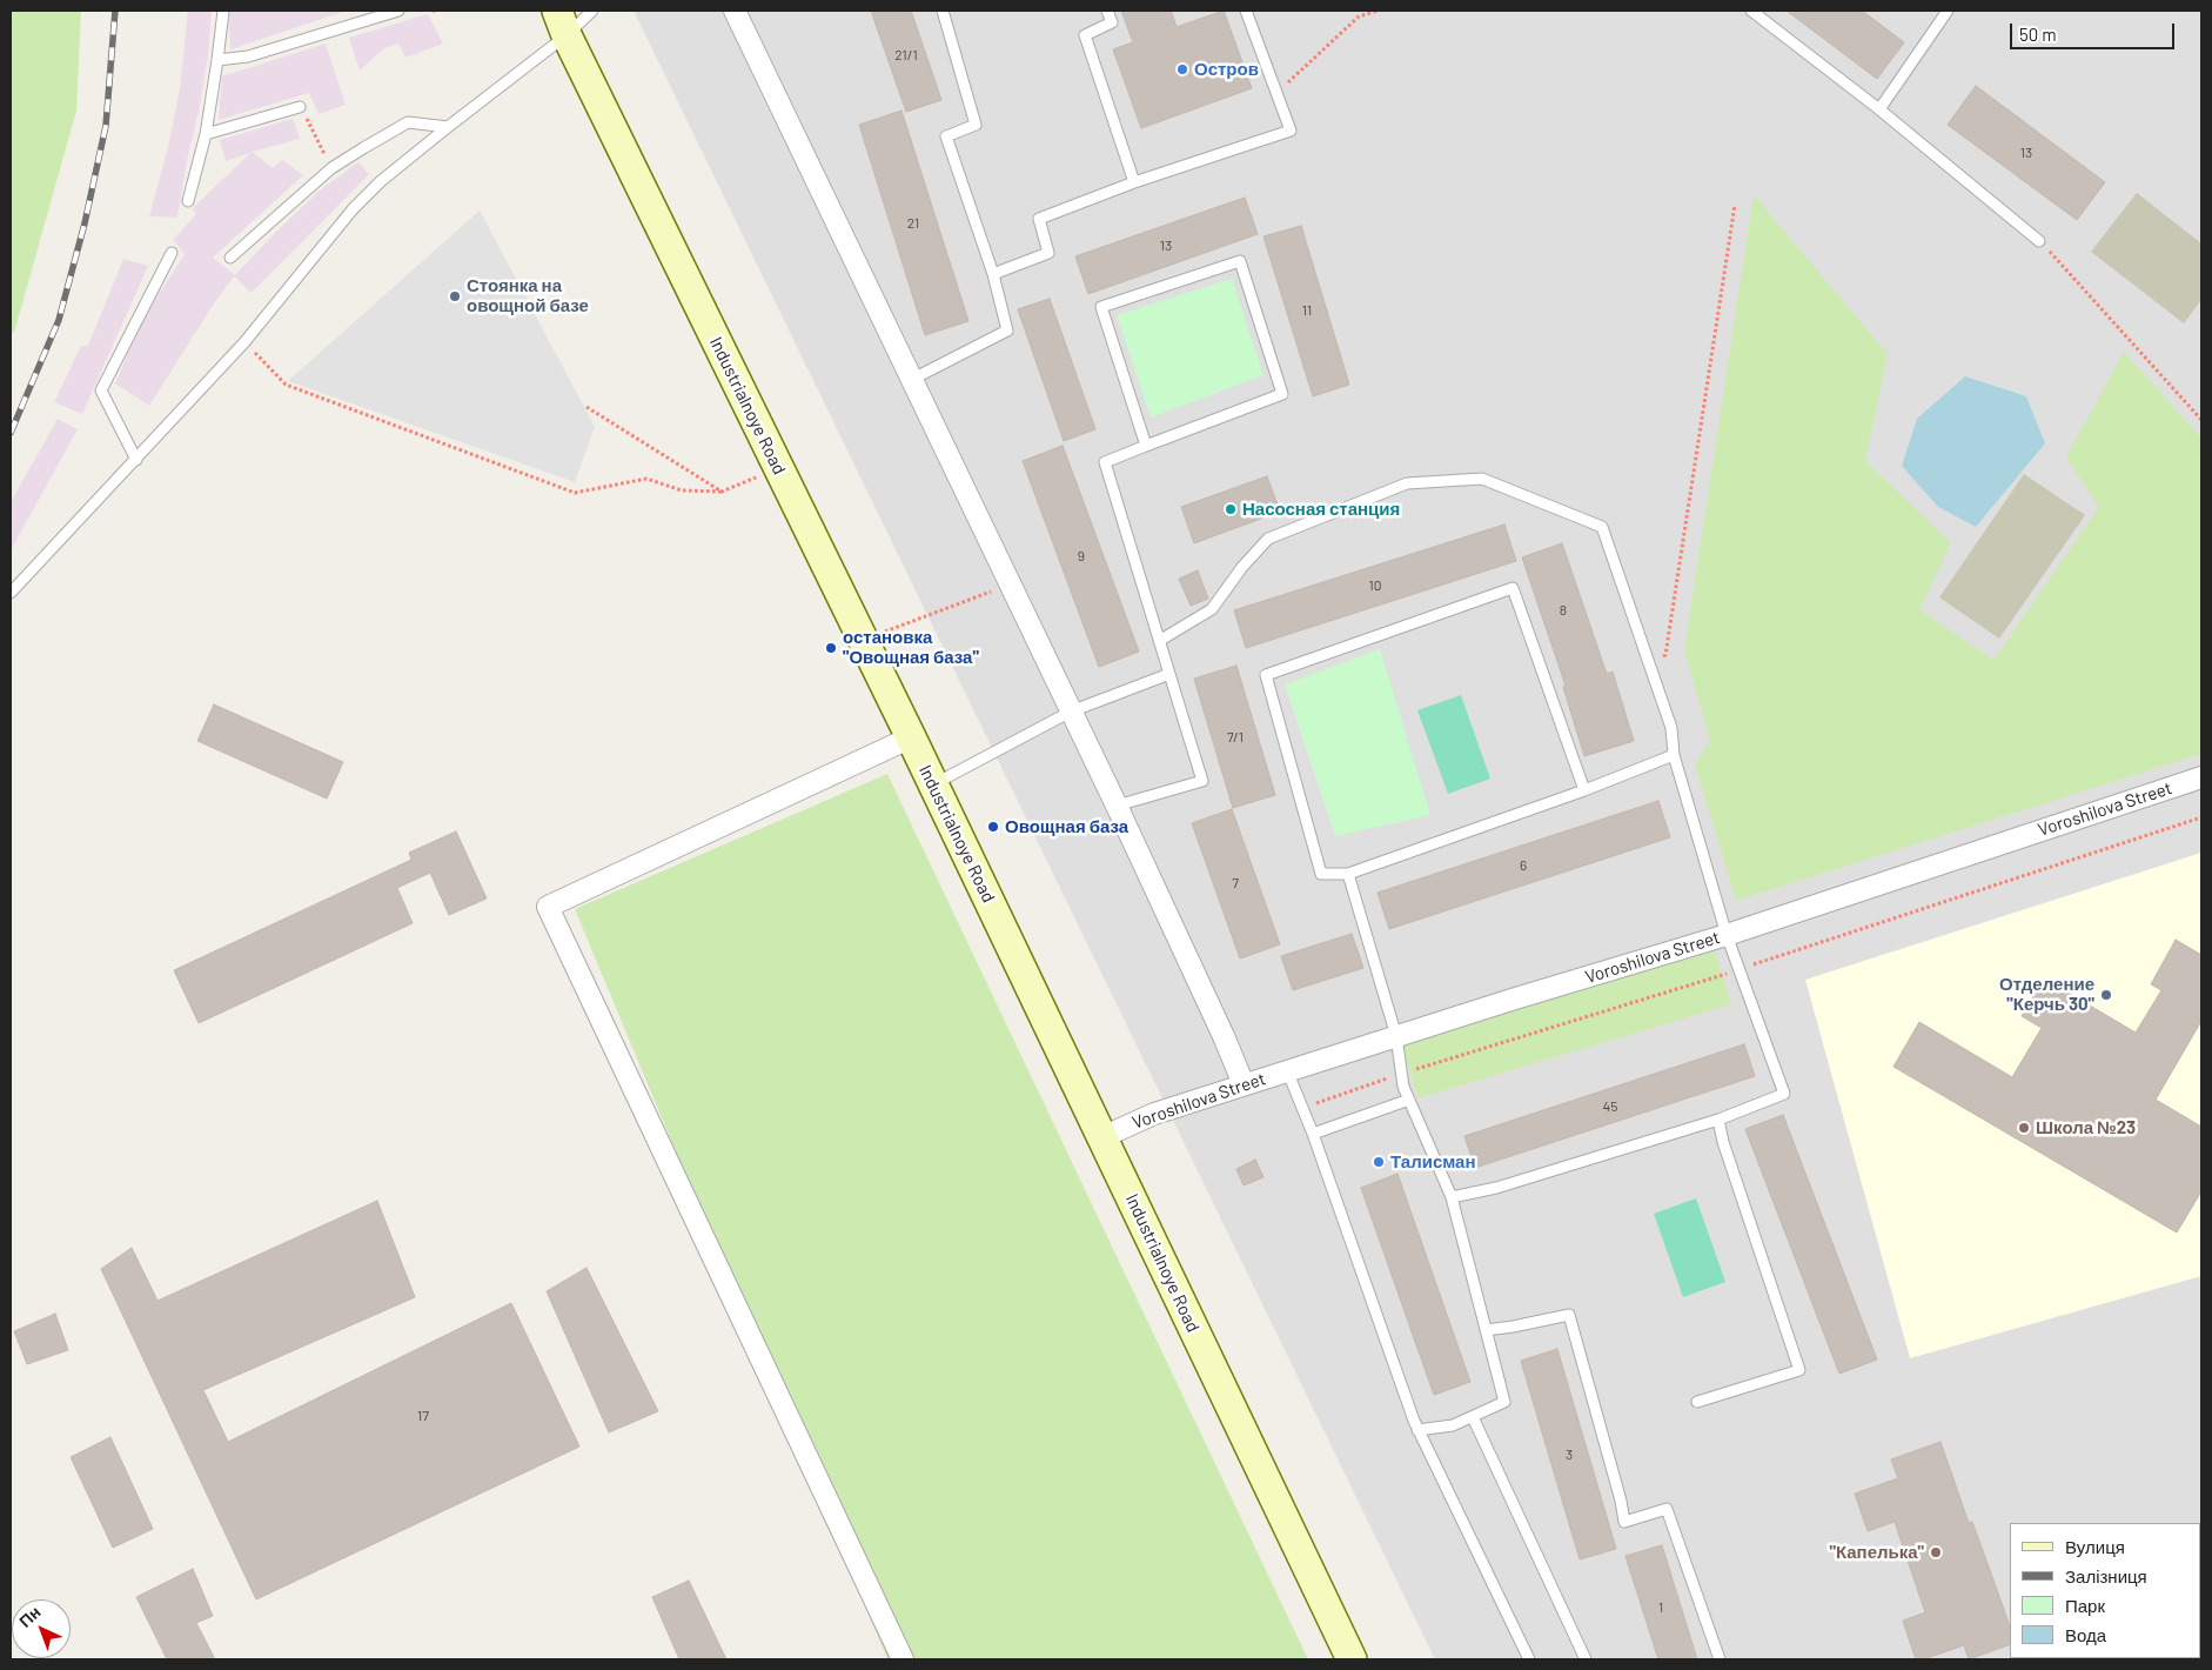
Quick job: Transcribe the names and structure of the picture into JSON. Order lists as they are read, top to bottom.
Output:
{
  "streets": {
    "main road": ["Industrialnoye Road"],
    "street": ["Voroshilova Street"]
  },
  "crossings": [
    ["Industrialnoye Road", "Voroshilova Street"]
  ],
  "places": [
    "Остров",
    "Стоянка на овощной базе",
    "Насосная станция",
    "остановка \"Овощная база\"",
    "Овощная база",
    "Отделение \"Керчь 30\"",
    "Школа №23",
    "Талисман",
    "\"Капелька\""
  ],
  "house_numbers": [
    "21/1",
    "13",
    "21",
    "13",
    "11",
    "9",
    "10",
    "8",
    "7/1",
    "6",
    "7",
    "45",
    "17",
    "3",
    "1"
  ],
  "legend": [
    "Вулиця",
    "Залізниця",
    "Парк",
    "Вода"
  ],
  "scale_bar": "50 m",
  "north": "top left"
}
